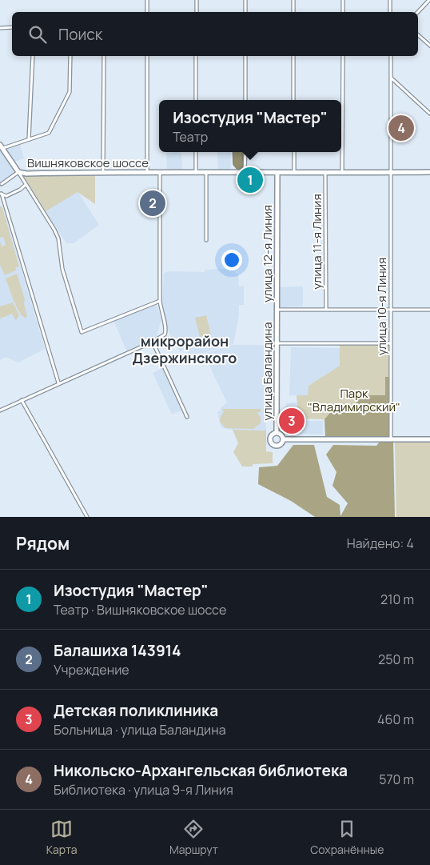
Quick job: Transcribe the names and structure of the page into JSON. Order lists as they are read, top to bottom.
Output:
{
  "streets": {
    "street": [
      "Вишняковское шоссе",
      "улица 11-я Линия",
      "улица 12-я Линия",
      "улица 10-я Линия",
      "улица Баландина"
    ]
  },
  "crossings": [
    ["Вишняковское шоссе", "улица 11-я Линия"],
    ["Вишняковское шоссе", "улица 12-я Линия"],
    ["Вишняковское шоссе", "улица 10-я Линия"],
    ["улица 12-я Линия", "улица Баландина"]
  ],
  "districts": ["микрорайон Дзержинского"],
  "parks": ["Парк \"Владимирский\""],
  "page": {
    "search": "Поиск",
    "popup": ["Изостудия \"Мастер\"", "Театр"],
    "pins": [
      "4",
      "1",
      "2",
      "3"
    ],
    "heading": ["Рядом", "Найдено: 4"],
    "list": [
      {
        "mark": "1",
        "name": "Изостудия \"Мастер\"",
        "note": "Театр · Вишняковское шоссе",
        "value": "210 m"
      },
      {
        "mark": "2",
        "name": "Балашиха 143914",
        "note": "Учреждение",
        "value": "250 m"
      },
      {
        "mark": "3",
        "name": "Детская поликлиника",
        "note": "Больница · улица Баландина",
        "value": "460 m"
      },
      {
        "mark": "4",
        "name": "Никольско-Архангельская библиотека",
        "note": "Библиотека · улица 9-я Линия",
        "value": "570 m"
      }
    ],
    "nav": ["Карта", "Маршрут", "Сохранённые"]
  }
}
